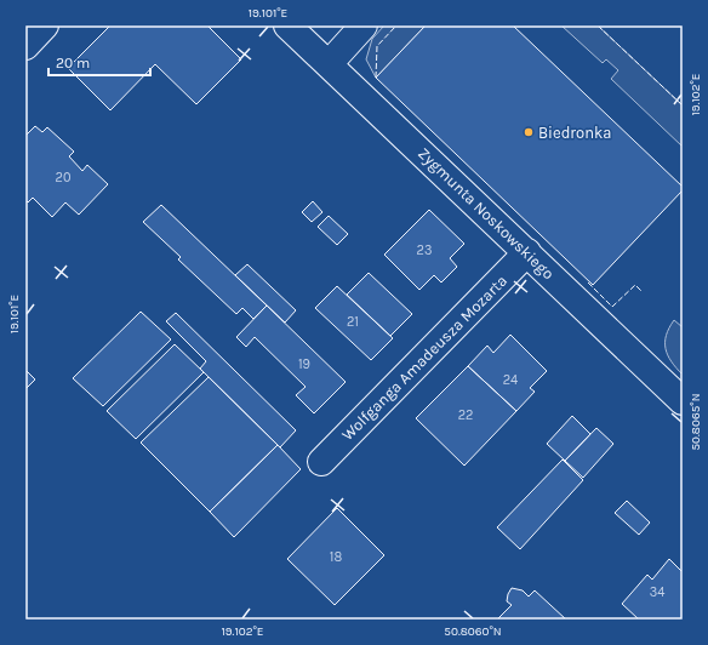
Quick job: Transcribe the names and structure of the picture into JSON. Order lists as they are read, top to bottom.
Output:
{
  "streets": {
    "street": ["Zygmunta Noskowskiego", "Wolfganga Amadeusza Mozarta"]
  },
  "crossings": [
    ["Zygmunta Noskowskiego", "Wolfganga Amadeusza Mozarta"]
  ],
  "places": ["Biedronka"],
  "house_numbers": [
    "20",
    "23",
    "21",
    "19",
    "24",
    "22",
    "18",
    "34"
  ],
  "scale_bar": "20 m",
  "coordinates": [
    "19.101°E",
    "19.102°E",
    "50.8065°N",
    "50.8060°N"
  ]
}
